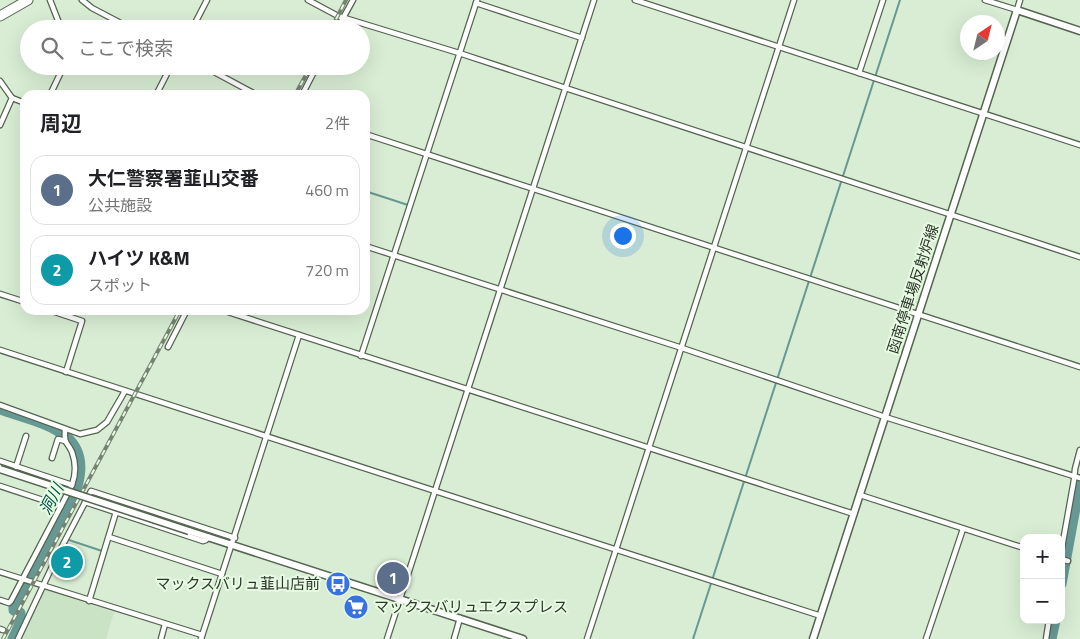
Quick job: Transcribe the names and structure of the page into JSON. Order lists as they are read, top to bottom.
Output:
{
  "streets": {
    "main road": ["函南停車場反射炉線"]
  },
  "water": ["洞川"],
  "places": {
    "bus stop": ["マックスバリュ韮山店前"],
    "supermarket": ["マックスバリュエクスプレス"]
  },
  "north": "top right",
  "page": {
    "search": "ここで検索",
    "heading": ["周辺", "2件"],
    "list": [
      {
        "mark": "1",
        "name": "大仁警察署韮山交番",
        "note": "公共施設",
        "value": "460 m"
      },
      {
        "mark": "2",
        "name": "ハイツ K&M",
        "note": "スポット",
        "value": "720 m"
      }
    ],
    "map_buttons": ["+", "−"],
    "pins": ["2", "1"]
  }
}
